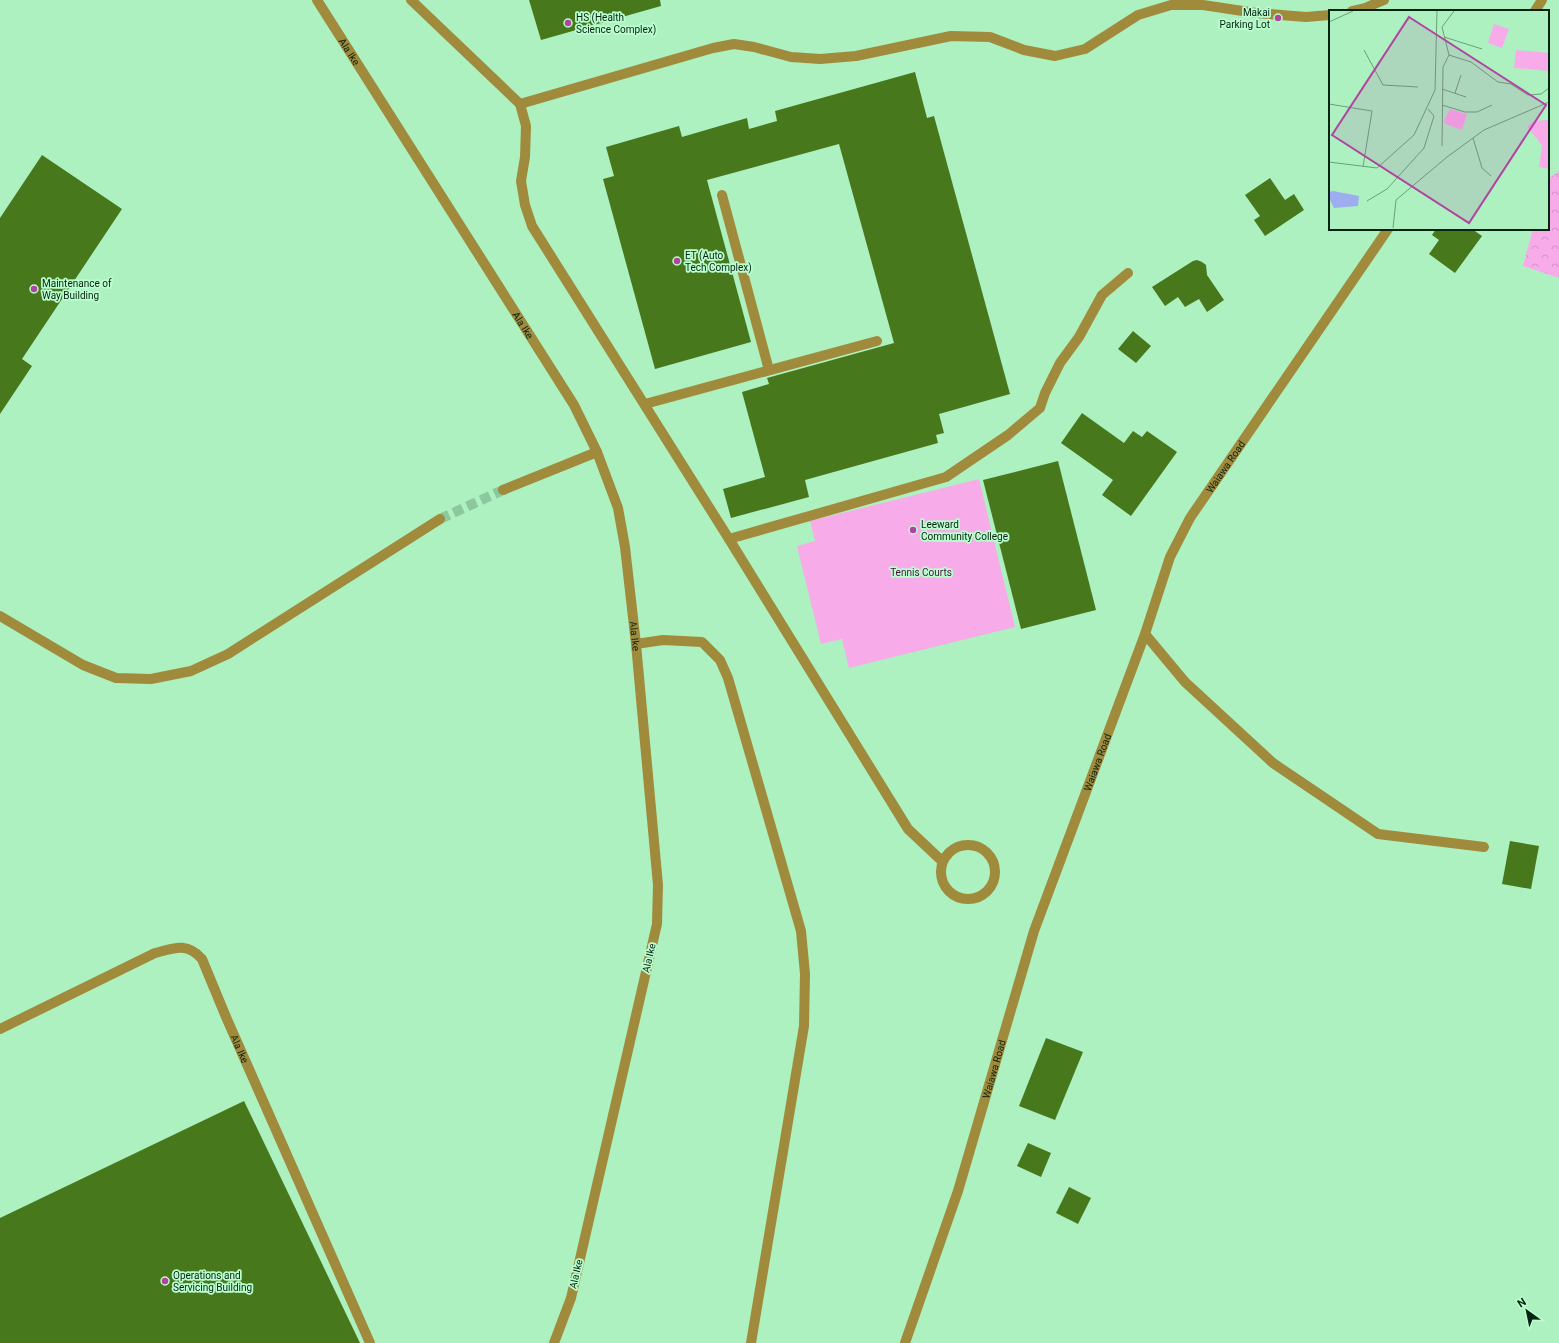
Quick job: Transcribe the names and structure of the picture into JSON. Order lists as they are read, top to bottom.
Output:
{
  "streets": {
    "street": ["Ala Ike", "Waiawa Road"]
  },
  "parks": ["Tennis Courts"],
  "places": [
    "Makai Parking Lot",
    "HS (Health Science Complex)",
    "ET (Auto Tech Complex)",
    "Maintenance of Way Building",
    "Leeward Community College",
    "Operations and Servicing Building"
  ],
  "north": "top left"
}
